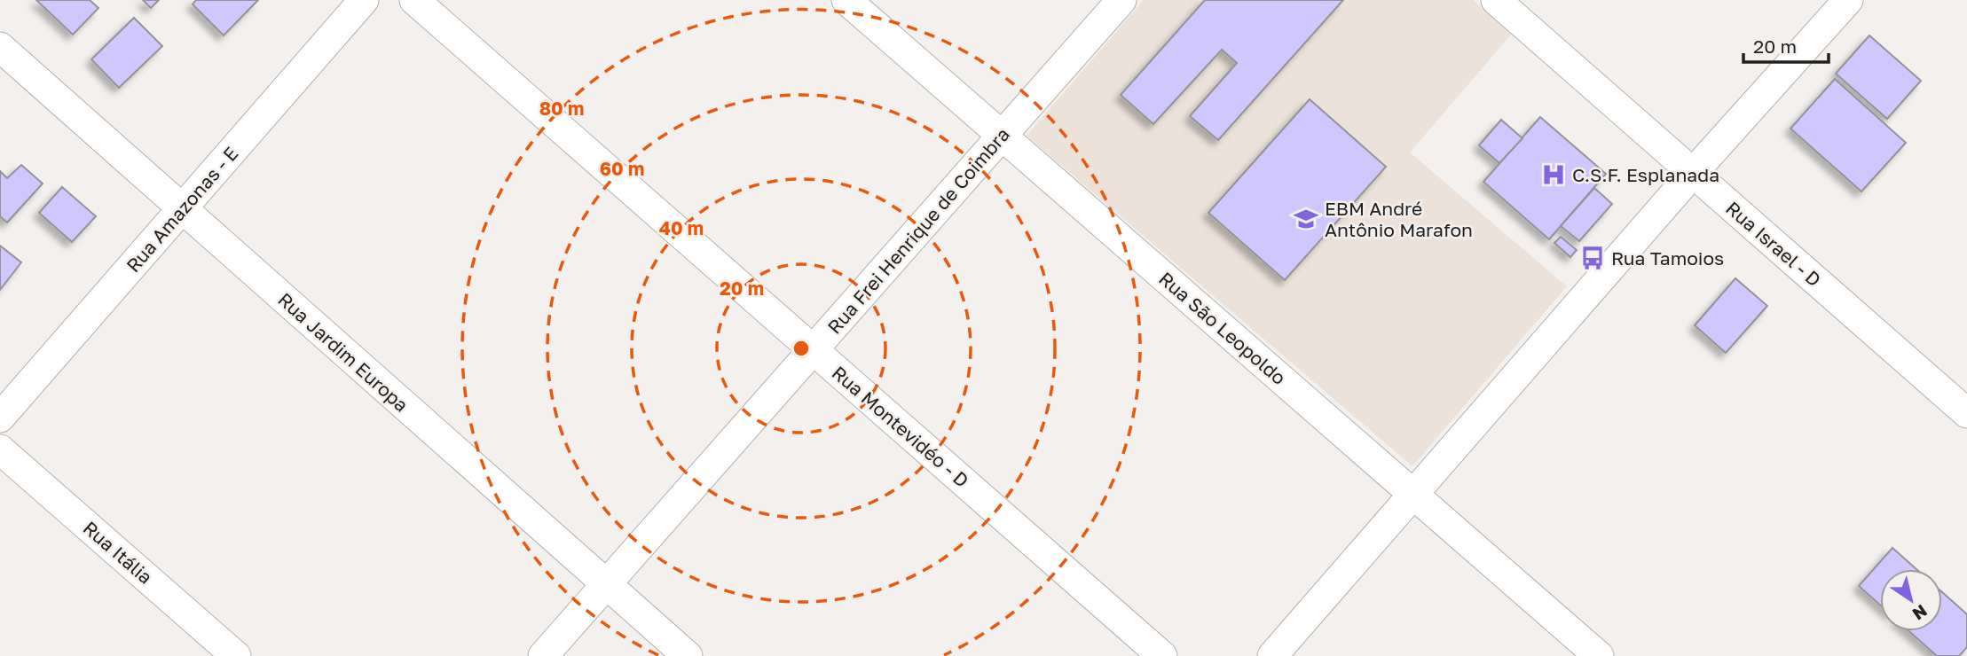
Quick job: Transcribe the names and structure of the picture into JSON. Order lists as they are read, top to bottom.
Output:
{
  "streets": {
    "street": [
      "Rua Amazonas - E",
      "Rua Frei Henrique de Coimbra",
      "Rua Israel - D",
      "Rua São Leopoldo",
      "Rua Jardim Europa",
      "Rua Montevidéo - D",
      "Rua Itália"
    ]
  },
  "crossings": [
    ["Rua Amazonas - E", "Rua Jardim Europa"],
    ["Rua Frei Henrique de Coimbra", "Rua São Leopoldo"],
    ["Rua Frei Henrique de Coimbra", "Rua Jardim Europa"],
    ["Rua Frei Henrique de Coimbra", "Rua Montevidéo - D"]
  ],
  "places": {
    "hospital": ["C.S.F. Esplanada"],
    "school or university": ["EBM André Antônio Marafon"],
    "bus stop": ["Rua Tamoios"]
  },
  "scale_bar": "20 m",
  "north": "bottom right",
  "rings": [
    "80 m",
    "60 m",
    "40 m",
    "20 m"
  ]
}
